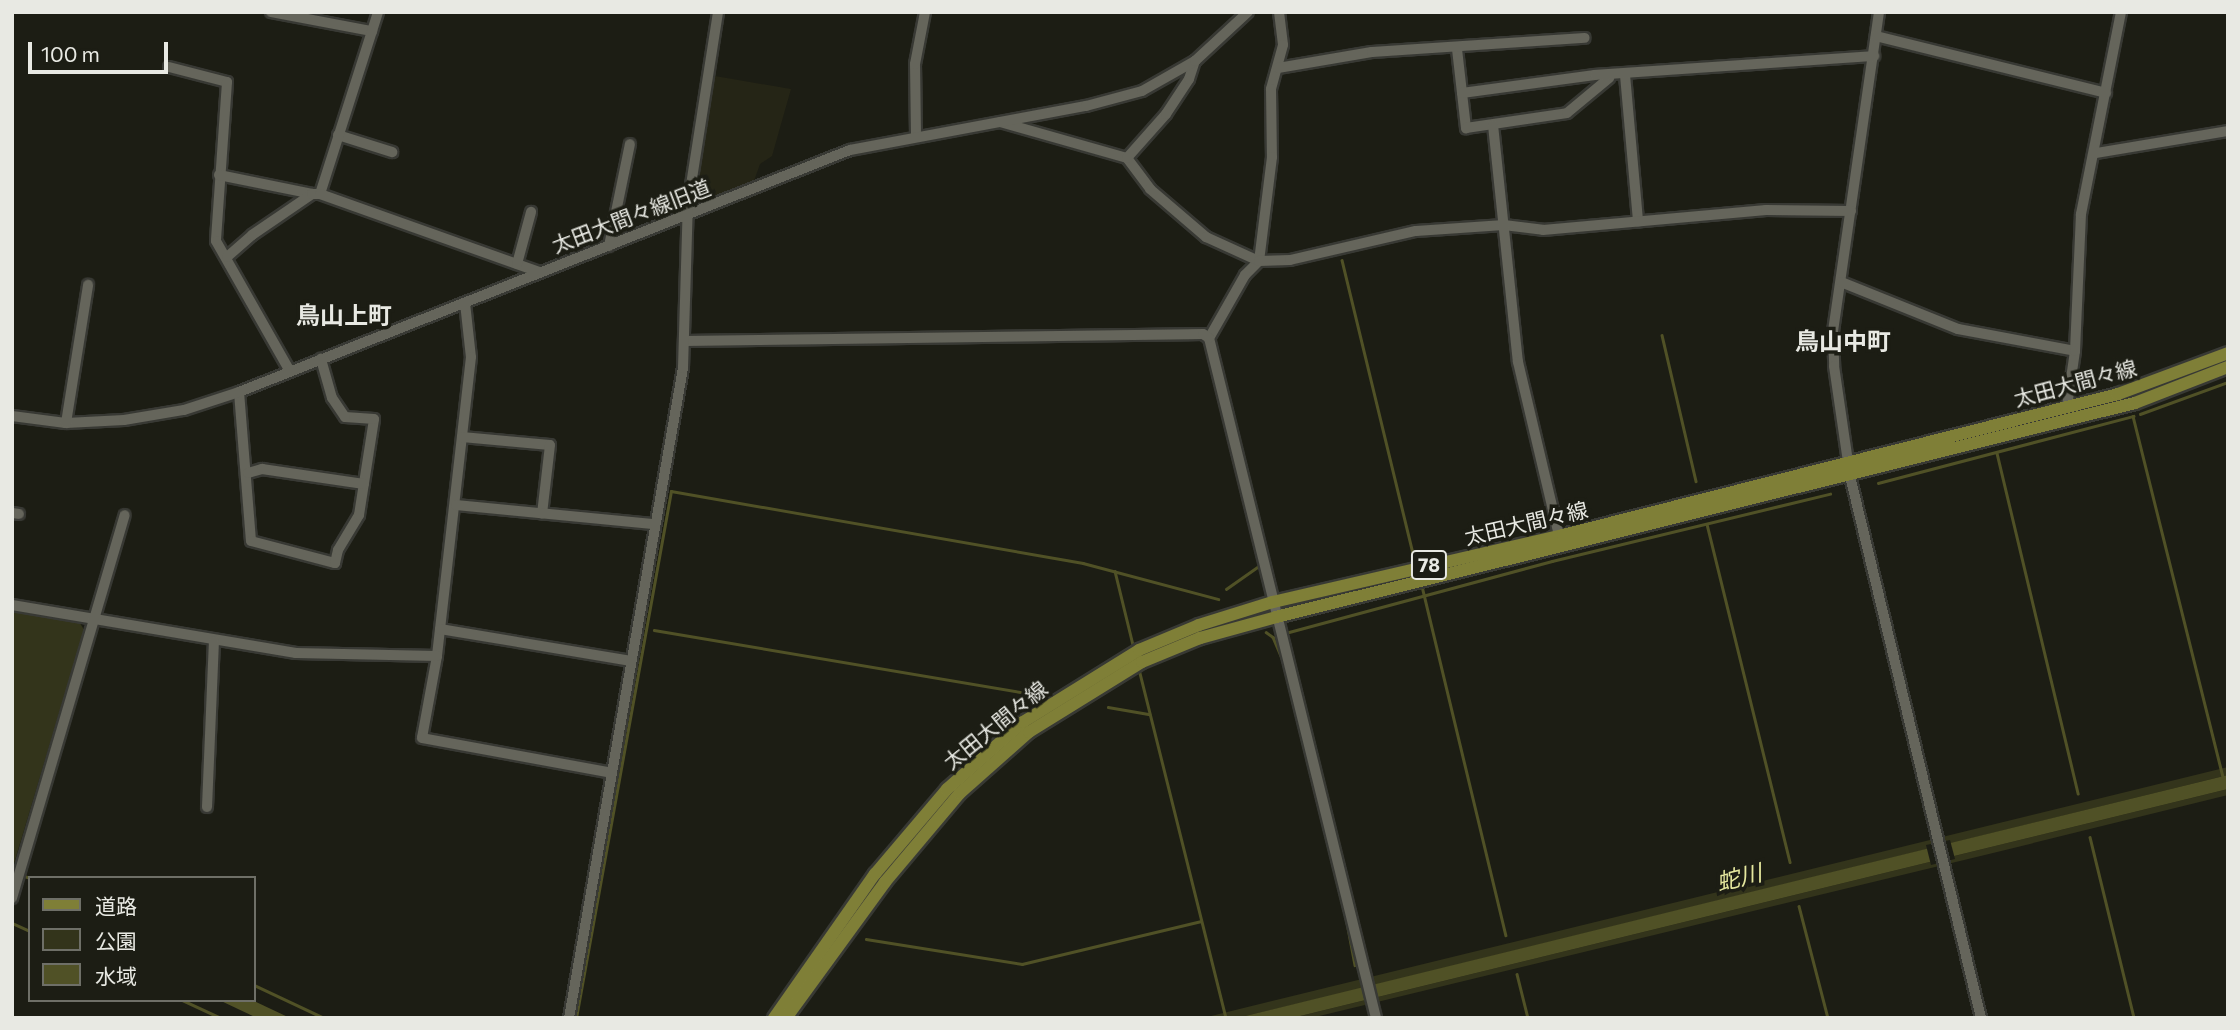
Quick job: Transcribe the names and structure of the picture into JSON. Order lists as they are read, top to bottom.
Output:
{
  "streets": {
    "main road": ["太田大間々線", "78"],
    "street": ["太田大間々線旧道"]
  },
  "districts": ["鳥山上町", "鳥山中町"],
  "water": ["蛇川"],
  "legend": ["道路", "公園", "水域"],
  "scale_bar": "100 m"
}
